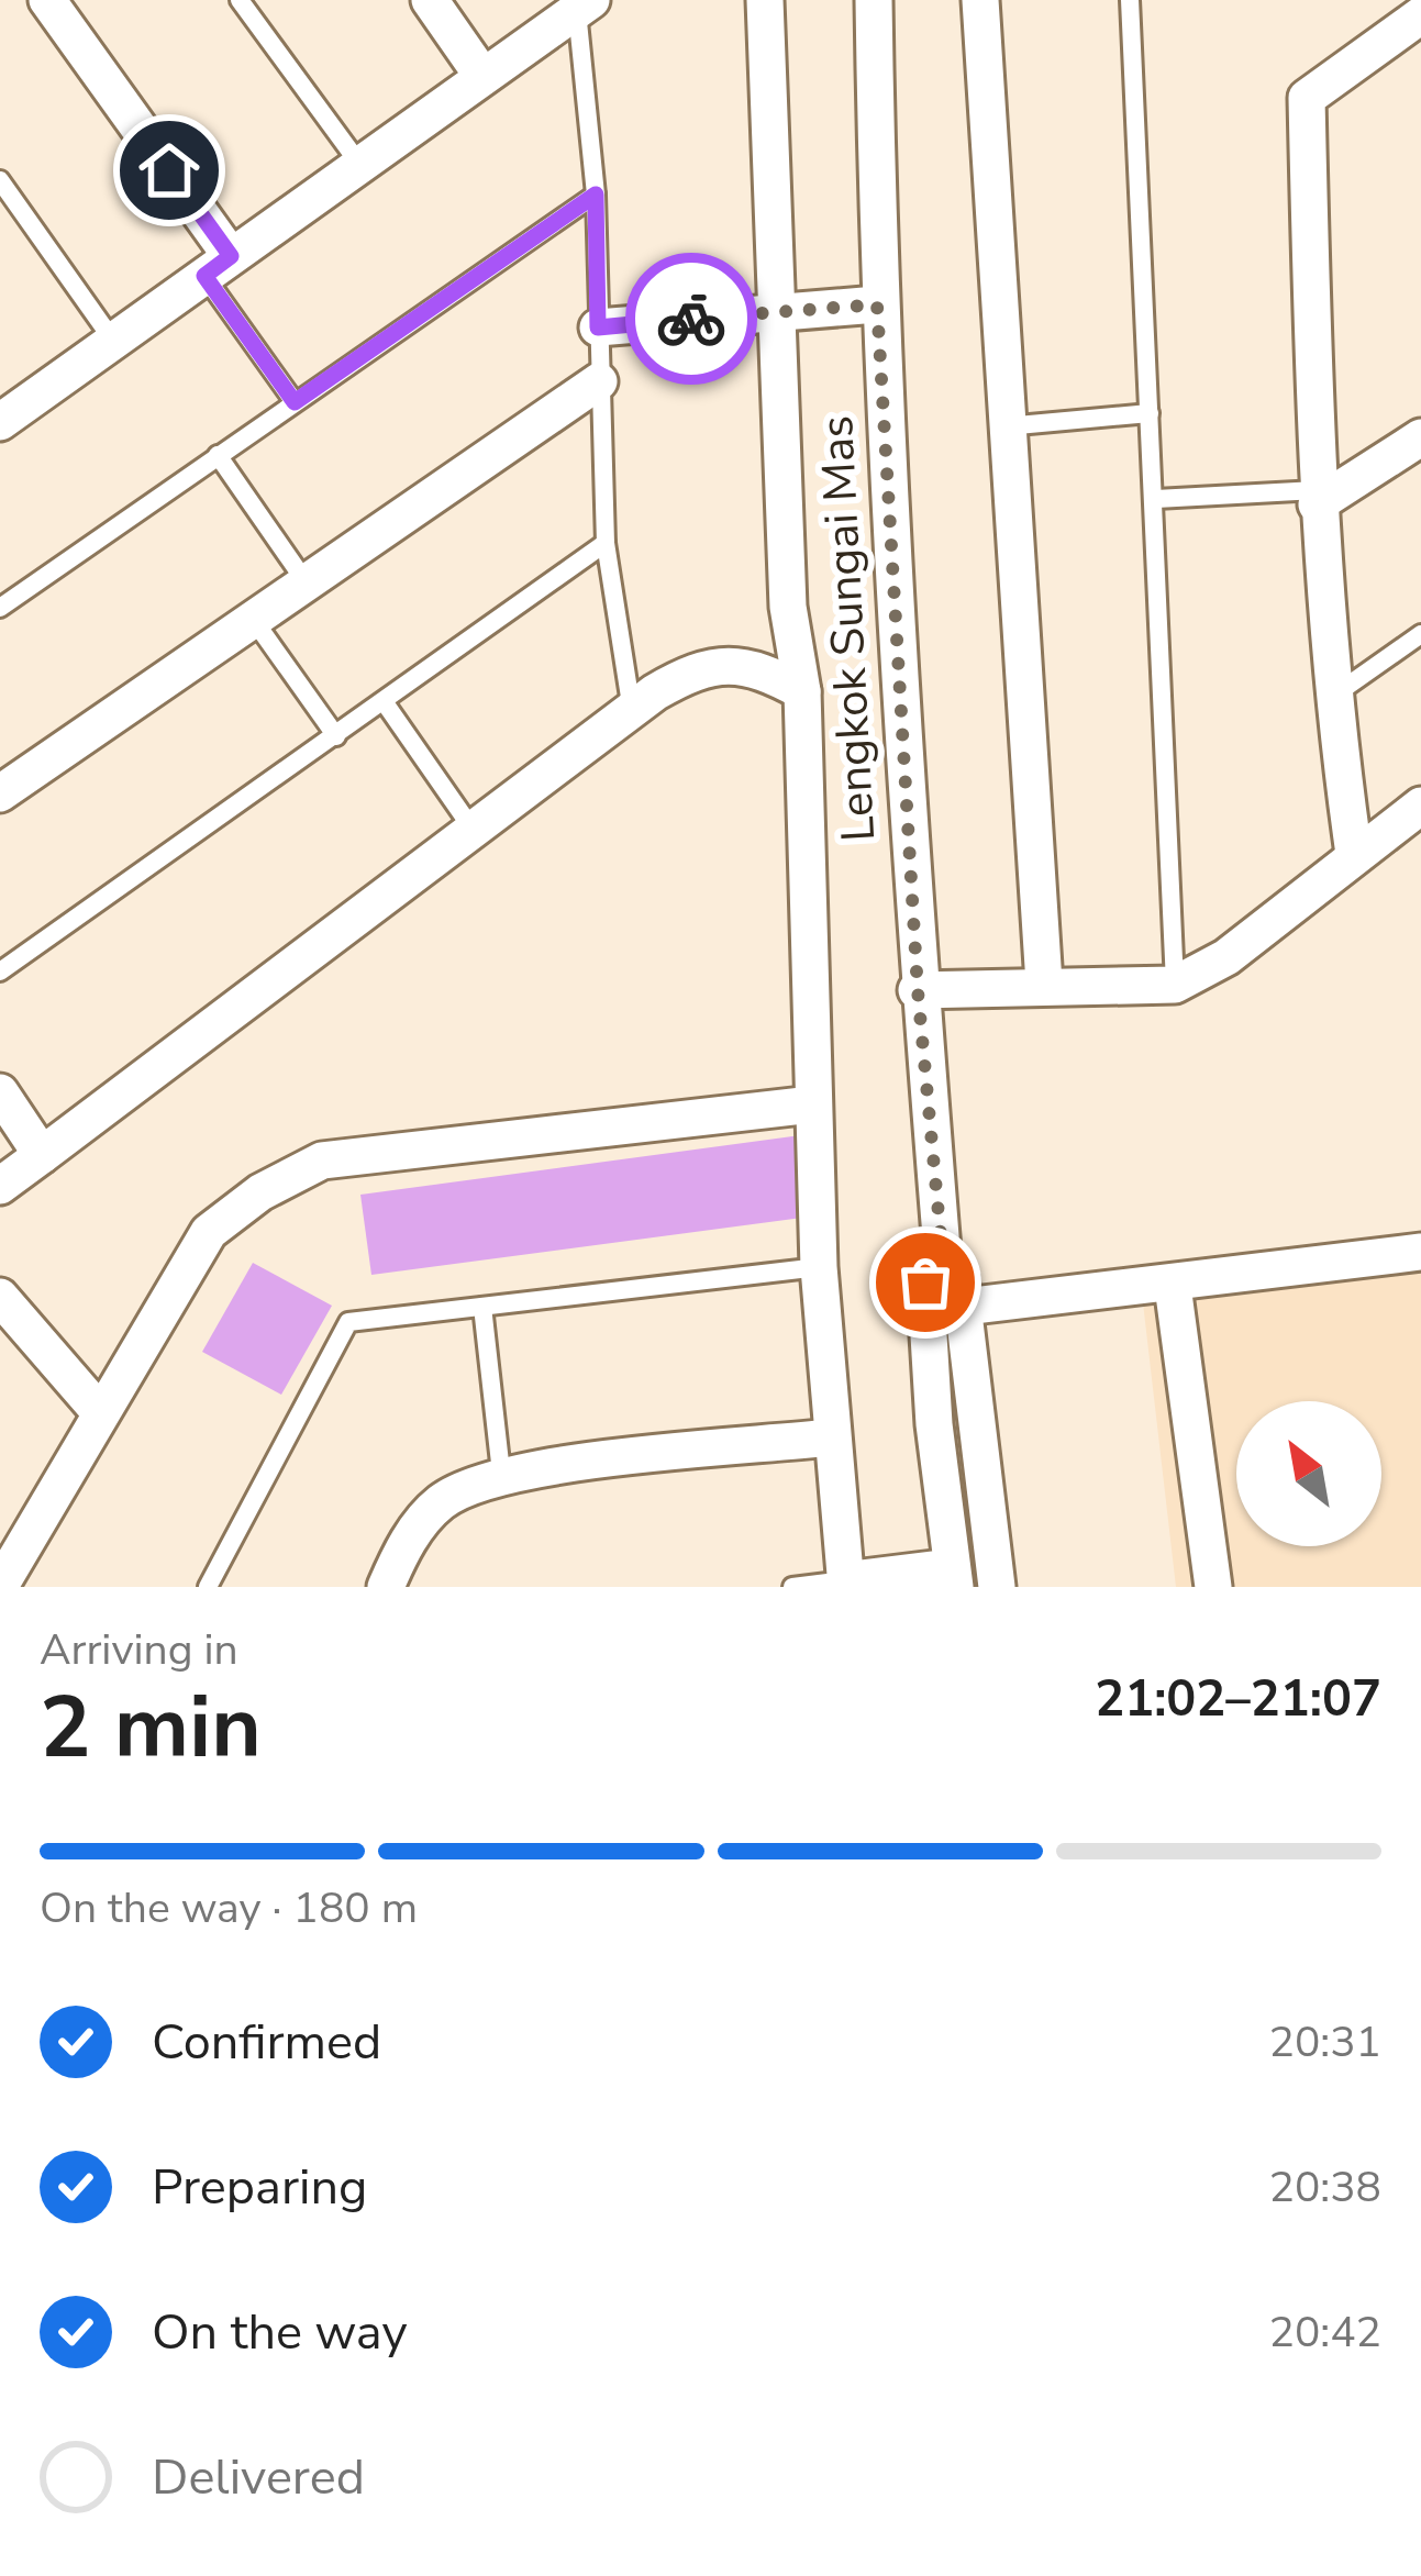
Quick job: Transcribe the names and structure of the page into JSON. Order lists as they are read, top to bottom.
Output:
{
  "streets": {
    "street": ["Lengkok Sungai Mas"]
  },
  "north": "top left",
  "page": {
    "heading": ["2 min", "Arriving in", "21:02–21:07"],
    "bar": "On the way · 180 m",
    "list": [
      ["Confirmed", "20:31"],
      ["Preparing", "20:38"],
      ["On the way", "20:42"],
      "Delivered"
    ]
  }
}
